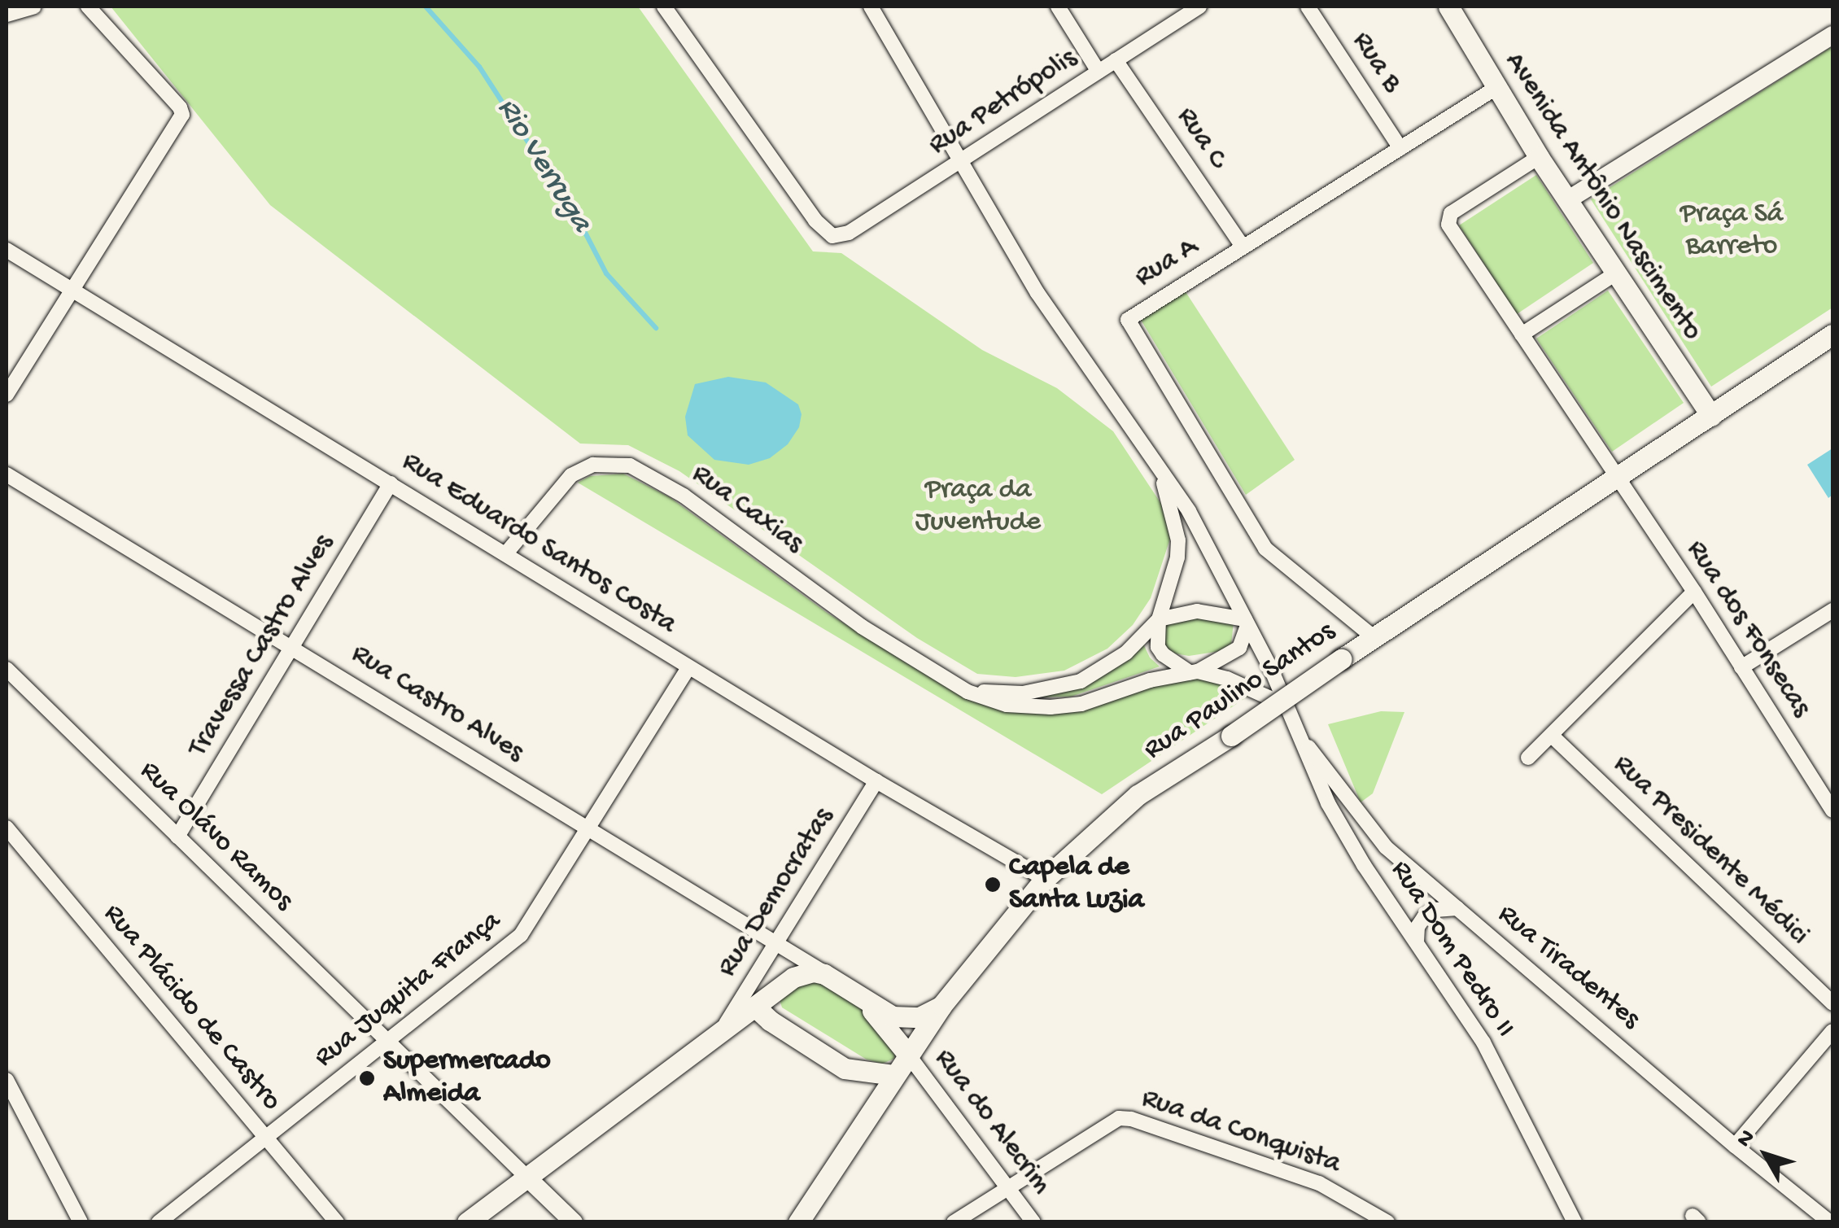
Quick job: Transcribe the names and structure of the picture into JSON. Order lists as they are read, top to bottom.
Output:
{
  "streets": {
    "main road": ["Avenida Antônio Nascimento", "Rua Paulino Santos"],
    "street": [
      "Rua B",
      "Rua Petrópolis",
      "Rua C",
      "Rua A",
      "Rua Caxias",
      "Rua Eduardo Santos Costa",
      "Rua dos Fonsecas",
      "Travessa Castro Alves",
      "Rua Castro Alves",
      "Rua Olávo Ramos",
      "Rua Presidente Médici",
      "Rua Democratas",
      "Rua Dom Pedro II",
      "Rua Tiradentes",
      "Rua Juquita França",
      "Rua Plácido de Castro",
      "Rua do Alecrim",
      "Rua da Conquista"
    ]
  },
  "crossings": [
    ["Rua B", "Rua A"],
    ["Rua Petrópolis", "Rua C"],
    ["Rua C", "Rua A"],
    ["Avenida Antônio Nascimento", "Rua A"],
    ["Avenida Antônio Nascimento", "Rua Paulino Santos"],
    ["Rua A", "Rua Paulino Santos"],
    ["Rua Caxias", "Rua Eduardo Santos Costa"],
    ["Rua Caxias", "Rua Dom Pedro II"],
    ["Rua Eduardo Santos Costa", "Travessa Castro Alves"],
    ["Rua Eduardo Santos Costa", "Rua Paulino Santos"],
    ["Rua Eduardo Santos Costa", "Rua Democratas"],
    ["Rua Eduardo Santos Costa", "Rua Juquita França"],
    ["Rua dos Fonsecas", "Rua Paulino Santos"],
    ["Travessa Castro Alves", "Rua Castro Alves"],
    ["Travessa Castro Alves", "Rua Olávo Ramos"],
    ["Rua Paulino Santos", "Rua do Alecrim"],
    ["Rua Castro Alves", "Rua Democratas"],
    ["Rua Castro Alves", "Rua Juquita França"],
    ["Rua Olávo Ramos", "Rua Juquita França"],
    ["Rua Dom Pedro II", "Rua Tiradentes"],
    ["Rua Juquita França", "Rua Plácido de Castro"],
    ["Rua do Alecrim", "Rua da Conquista"]
  ],
  "water": ["Rio Verruga"],
  "parks": ["Praça Sá Barreto", "Praça da Juventude"],
  "places": ["Capela de Santa Luzia", "Supermercado Almeida"],
  "north": "top left"
}
